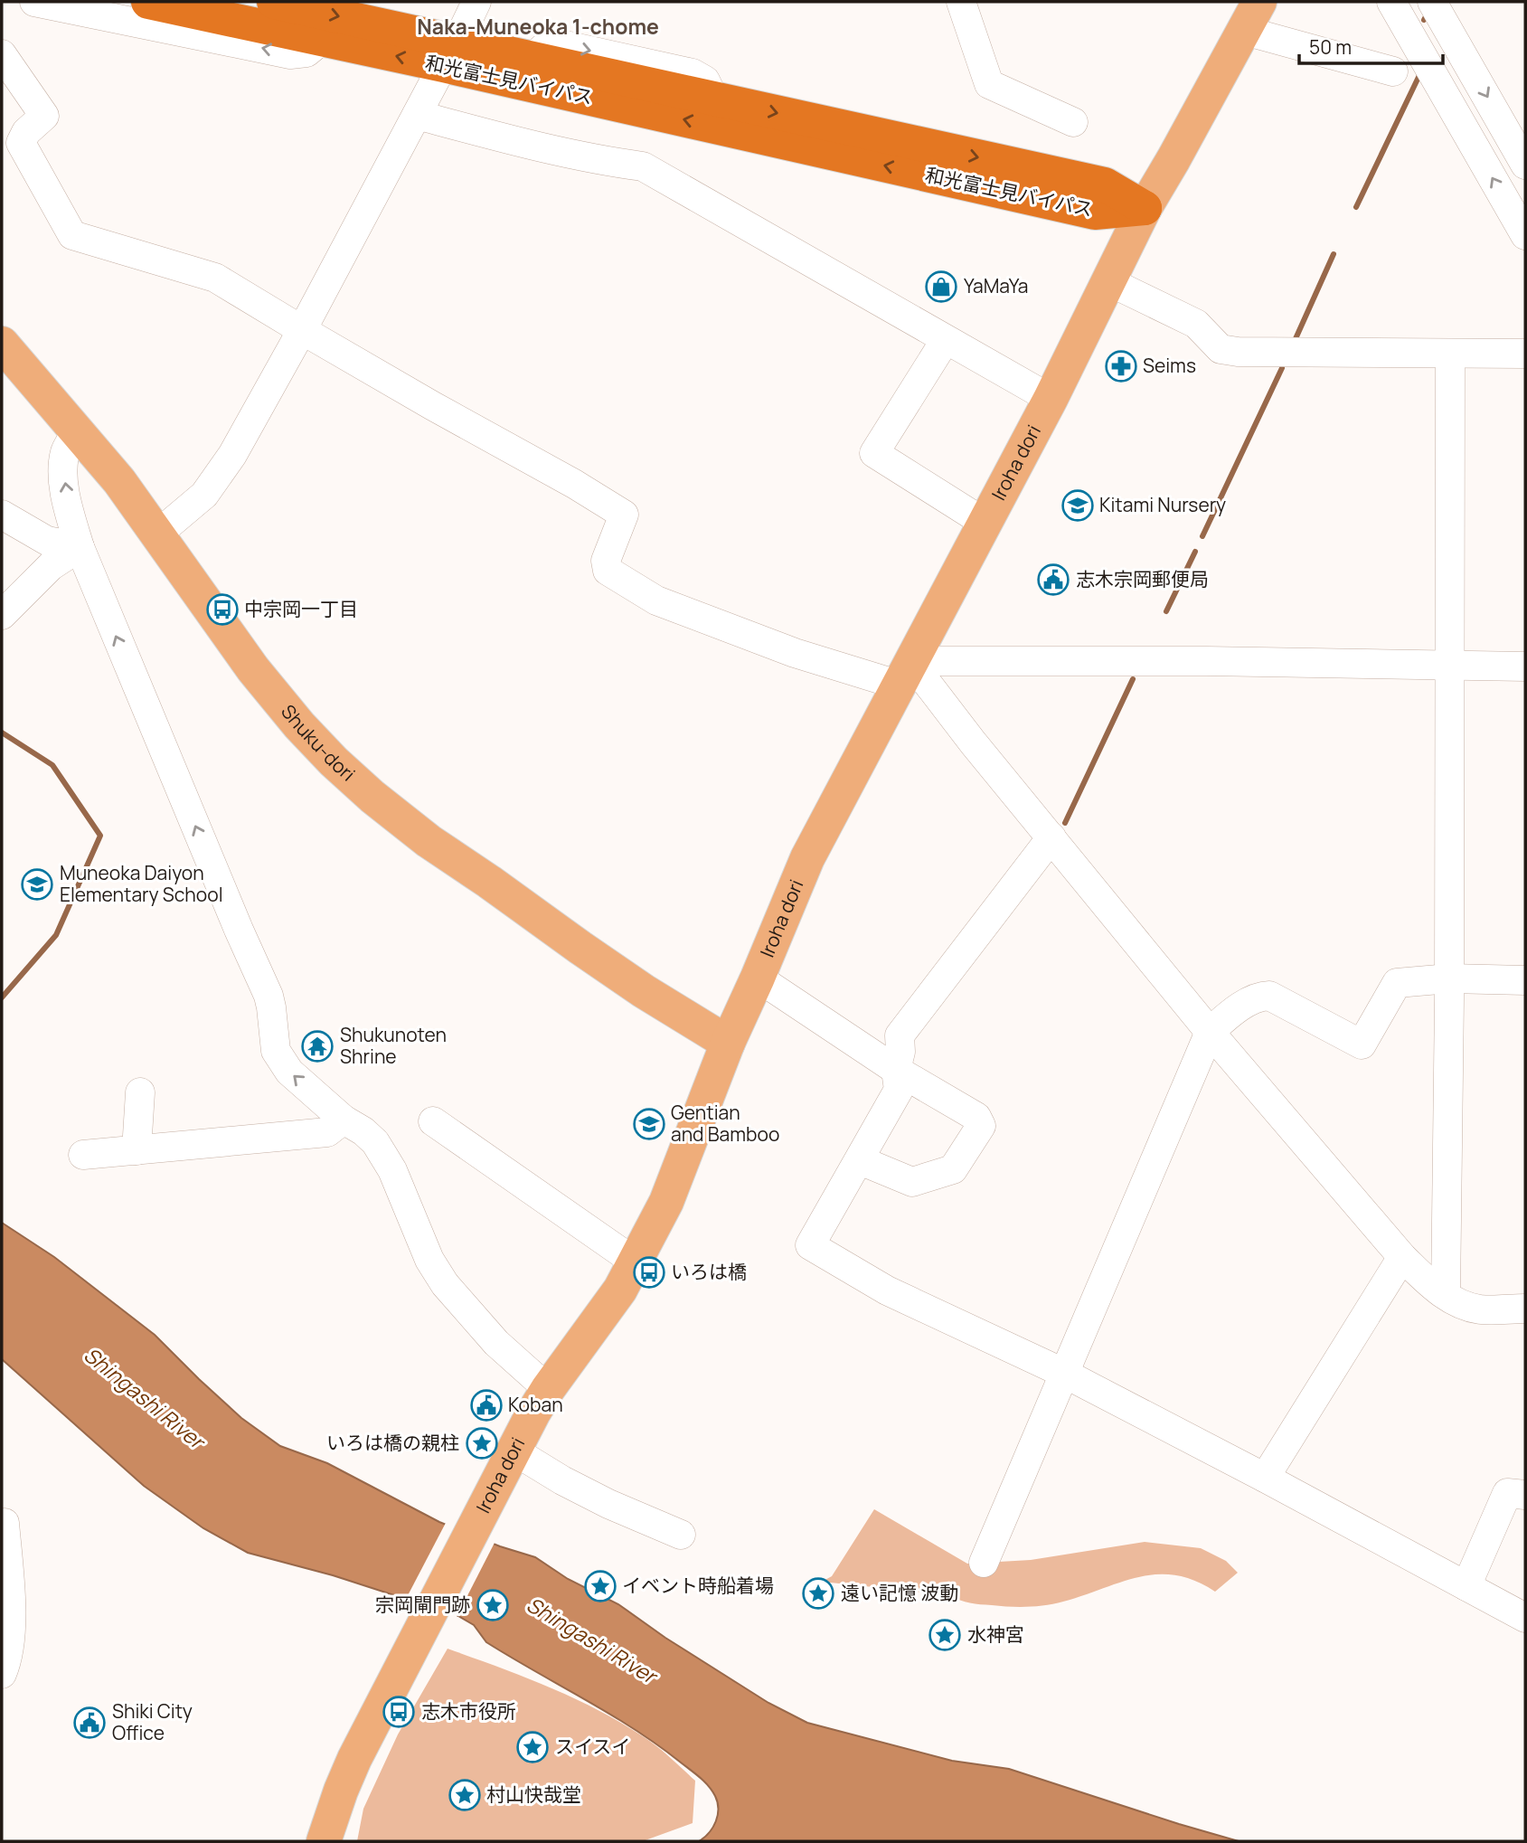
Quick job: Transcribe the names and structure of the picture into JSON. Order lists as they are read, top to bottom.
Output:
{
  "streets": {
    "highway": ["和光富士見バイパス"],
    "main road": ["Iroha dori", "Shuku-dori"]
  },
  "crossings": [
    ["和光富士見バイパス", "Iroha dori"],
    ["Iroha dori", "Shuku-dori"]
  ],
  "districts": ["Naka-Muneoka 1-chome"],
  "water": ["Shingashi River"],
  "places": {
    "shop": ["YaMaYa"],
    "pharmacy": ["Seims"],
    "school or university": ["Kitami Nursery", "Muneoka Daiyon Elementary School", "Gentian and Bamboo"],
    "public building": ["志木宗岡郵便局", "Koban", "Shiki City Office"],
    "bus stop": ["中宗岡一丁目", "いろは橋", "志木市役所"],
    "temple": ["Shukunoten Shrine"],
    "place": [
      "いろは橋の親柱",
      "イベント時船着場",
      "遠い記憶 波動",
      "宗岡閘門跡",
      "水神宮",
      "スイスイ",
      "村山快哉堂"
    ]
  },
  "scale_bar": "50 m"
}
